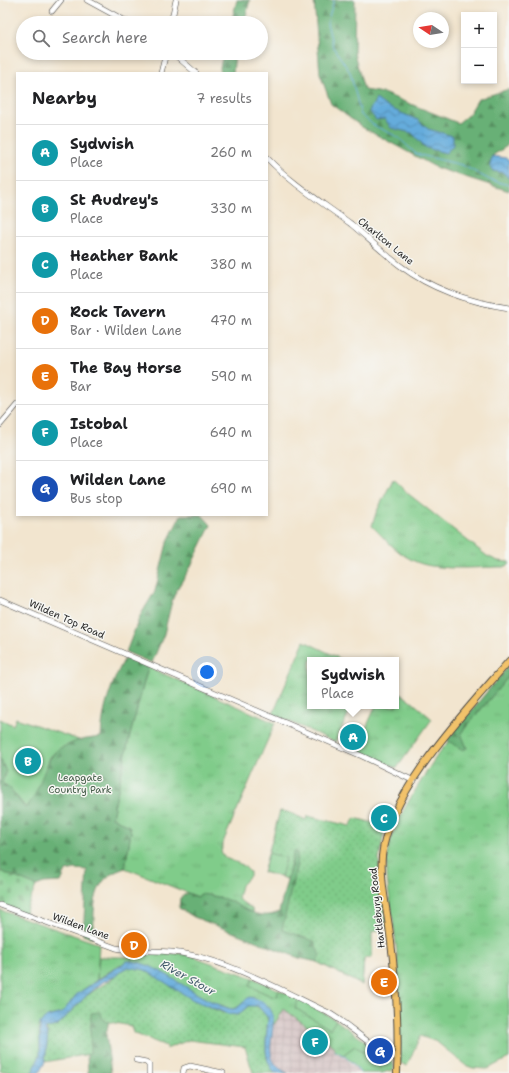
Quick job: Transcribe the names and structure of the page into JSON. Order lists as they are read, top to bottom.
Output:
{
  "streets": {
    "main road": ["Hartlebury Road"],
    "street": ["Charlton Lane", "Wilden Top Road", "Wilden Lane"]
  },
  "crossings": [
    ["Wilden Top Road", "Hartlebury Road"],
    ["Hartlebury Road", "Wilden Lane"]
  ],
  "water": ["River Stour"],
  "parks": ["Leapgate Country Park"],
  "north": "left",
  "page": {
    "map_buttons": ["+", "−"],
    "search": "Search here",
    "heading": ["Nearby", "7 results"],
    "list": [
      {
        "mark": "A",
        "name": "Sydwish",
        "note": "Place",
        "value": "260 m"
      },
      {
        "mark": "B",
        "name": "St Audrey's",
        "note": "Place",
        "value": "330 m"
      },
      {
        "mark": "C",
        "name": "Heather Bank",
        "note": "Place",
        "value": "380 m"
      },
      {
        "mark": "D",
        "name": "Rock Tavern",
        "note": "Bar · Wilden Lane",
        "value": "470 m"
      },
      {
        "mark": "E",
        "name": "The Bay Horse",
        "note": "Bar",
        "value": "590 m"
      },
      {
        "mark": "F",
        "name": "Istobal",
        "note": "Place",
        "value": "640 m"
      },
      {
        "mark": "G",
        "name": "Wilden Lane",
        "note": "Bus stop",
        "value": "690 m"
      }
    ],
    "popup": ["Sydwish", "Place"],
    "pins": [
      "A",
      "B",
      "C",
      "D",
      "E",
      "F",
      "G"
    ]
  }
}
